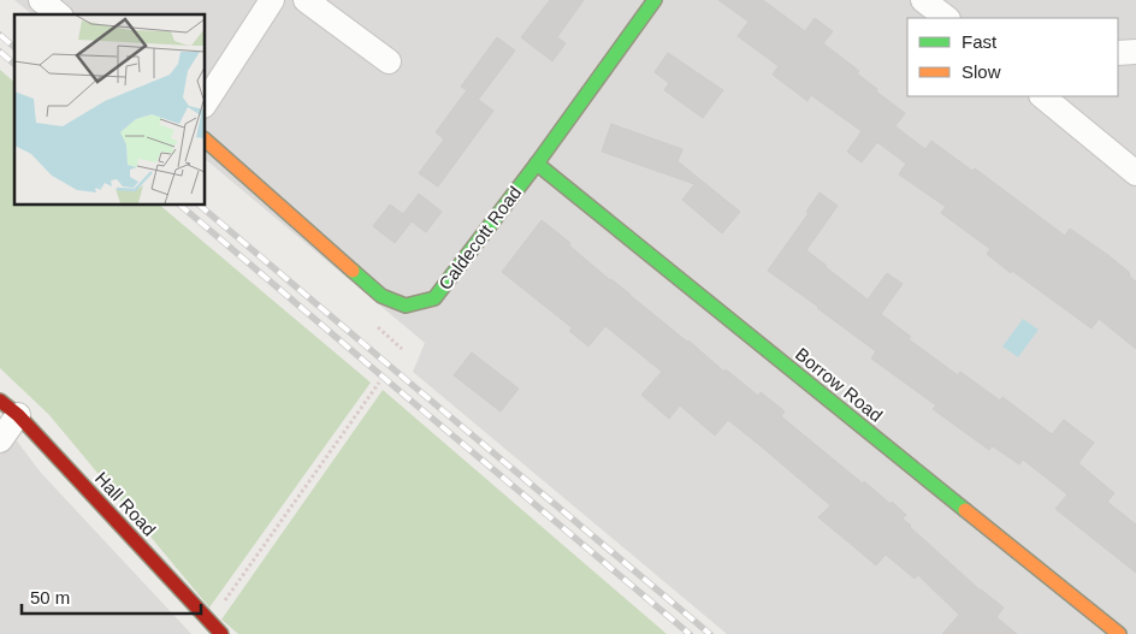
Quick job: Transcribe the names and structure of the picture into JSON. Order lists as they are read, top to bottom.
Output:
{
  "streets": {
    "street": ["Caldecott Road", "Borrow Road", "Hall Road"]
  },
  "crossings": [
    ["Caldecott Road", "Borrow Road"]
  ],
  "legend": ["Fast", "Slow"],
  "scale_bar": "50 m"
}
